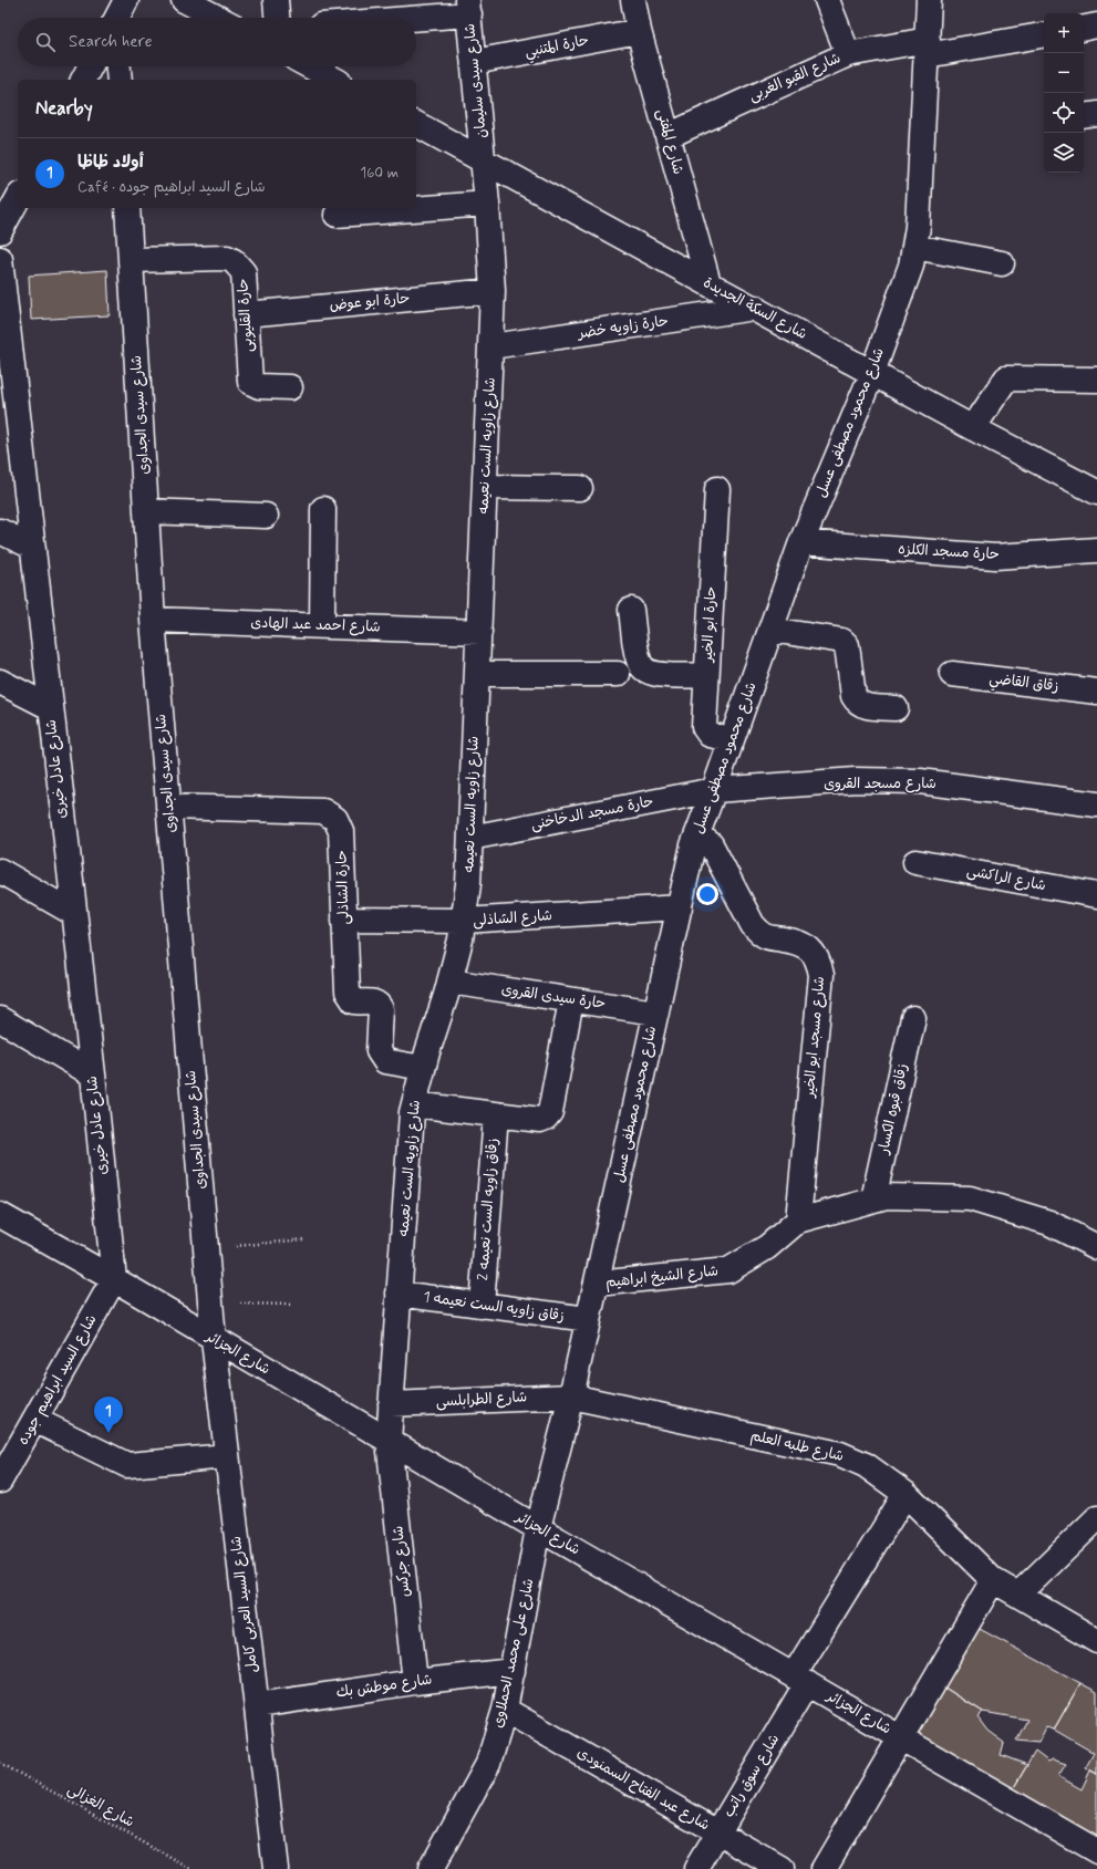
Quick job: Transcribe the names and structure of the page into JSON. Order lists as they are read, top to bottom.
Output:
{
  "streets": {
    "street": [
      "حارة المتنبي",
      "شارع القبو الغربى",
      "شارع سيدى سليمان",
      "شارع المفتى",
      "حارة ابو عوض",
      "شارع السكة الجديدة",
      "حارة القليوبى",
      "حارة زاويه خضر",
      "شارع سيدى الجداوى",
      "شارع محمود مصطفى عسل",
      "شارع زاويه الست نعيمه",
      "حارة مسجد الكلزه",
      "حارة ابو الخير",
      "شارع احمد عبد الهادى",
      "زقاق القاضي",
      "شارع عادل خيرى",
      "شارع مسجد القروى",
      "حارة مسجد الدخاخنى",
      "شارع الراكشى",
      "حارة الشاذلى",
      "شارع الشاذلى",
      "حارة سيدى القروى",
      "شارع مسجد ابو الخير",
      "زقاق قبوه الكسار",
      "زقاق زاويه الست نعيمه 2",
      "شارع الشيخ ابراهيم",
      "زقاق زاويه الست نعيمه 1",
      "شارع الجزائر",
      "شارع السيد ابراهيم جوده",
      "شارع الطرابلسى",
      "شارع طلبه العلم",
      "شارع جركس",
      "شارع السيد العربى كامل",
      "شارع على محمد الحملاوى",
      "شارع موطش بك",
      "شارع سوق راتب",
      "شارع عبد الفتاح السمنودى"
    ],
    "path": ["شارع الغزالى"]
  },
  "crossings": [
    ["حارة المتنبي", "شارع سيدى سليمان"],
    ["حارة المتنبي", "شارع المفتى"],
    ["شارع القبو الغربى", "شارع المفتى"],
    ["شارع القبو الغربى", "شارع محمود مصطفى عسل"],
    ["شارع سيدى سليمان", "شارع السكة الجديدة"],
    ["شارع سيدى سليمان", "شارع زاويه الست نعيمه"],
    ["شارع المفتى", "شارع السكة الجديدة"],
    ["حارة ابو عوض", "حارة القليوبى"],
    ["حارة ابو عوض", "شارع زاويه الست نعيمه"],
    ["شارع السكة الجديدة", "حارة زاويه خضر"],
    ["شارع السكة الجديدة", "شارع محمود مصطفى عسل"],
    ["شارع السكة الجديدة", "شارع زاويه الست نعيمه"],
    ["حارة القليوبى", "شارع سيدى الجداوى"],
    ["حارة زاويه خضر", "شارع زاويه الست نعيمه"],
    ["شارع سيدى الجداوى", "شارع احمد عبد الهادى"],
    ["شارع سيدى الجداوى", "حارة الشاذلى"],
    ["شارع سيدى الجداوى", "شارع الجزائر"],
    ["شارع سيدى الجداوى", "شارع السيد العربى كامل"],
    ["شارع محمود مصطفى عسل", "حارة مسجد الكلزه"],
    ["شارع محمود مصطفى عسل", "حارة ابو الخير"],
    ["شارع محمود مصطفى عسل", "شارع مسجد القروى"],
    ["شارع محمود مصطفى عسل", "حارة مسجد الدخاخنى"],
    ["شارع محمود مصطفى عسل", "شارع الشاذلى"],
    ["شارع محمود مصطفى عسل", "حارة سيدى القروى"],
    ["شارع محمود مصطفى عسل", "شارع مسجد ابو الخير"],
    ["شارع محمود مصطفى عسل", "شارع الشيخ ابراهيم"],
    ["شارع محمود مصطفى عسل", "زقاق زاويه الست نعيمه 1"],
    ["شارع محمود مصطفى عسل", "شارع الجزائر"],
    ["شارع محمود مصطفى عسل", "شارع الطرابلسى"],
    ["شارع محمود مصطفى عسل", "شارع طلبه العلم"],
    ["شارع محمود مصطفى عسل", "شارع على محمد الحملاوى"],
    ["شارع زاويه الست نعيمه", "شارع احمد عبد الهادى"],
    ["شارع زاويه الست نعيمه", "حارة مسجد الدخاخنى"],
    ["شارع زاويه الست نعيمه", "حارة الشاذلى"],
    ["شارع زاويه الست نعيمه", "شارع الشاذلى"],
    ["شارع زاويه الست نعيمه", "حارة سيدى القروى"],
    ["شارع زاويه الست نعيمه", "زقاق زاويه الست نعيمه 1"],
    ["شارع زاويه الست نعيمه", "شارع الجزائر"],
    ["شارع زاويه الست نعيمه", "شارع الطرابلسى"],
    ["شارع زاويه الست نعيمه", "شارع جركس"],
    ["شارع عادل خيرى", "شارع الجزائر"],
    ["شارع عادل خيرى", "شارع السيد ابراهيم جوده"],
    ["شارع مسجد القروى", "حارة مسجد الدخاخنى"],
    ["حارة الشاذلى", "شارع الشاذلى"],
    ["شارع مسجد ابو الخير", "شارع الشيخ ابراهيم"],
    ["زقاق قبوه الكسار", "شارع الشيخ ابراهيم"],
    ["زقاق زاويه الست نعيمه 2", "زقاق زاويه الست نعيمه 1"],
    ["شارع الجزائر", "شارع السيد ابراهيم جوده"],
    ["شارع الجزائر", "شارع جركس"],
    ["شارع الجزائر", "شارع السيد العربى كامل"],
    ["شارع الجزائر", "شارع على محمد الحملاوى"],
    ["شارع الجزائر", "شارع سوق راتب"],
    ["شارع الطرابلسى", "شارع طلبه العلم"],
    ["شارع طلبه العلم", "شارع سوق راتب"],
    ["شارع جركس", "شارع موطش بك"],
    ["شارع السيد العربى كامل", "شارع موطش بك"],
    ["شارع على محمد الحملاوى", "شارع موطش بك"],
    ["شارع على محمد الحملاوى", "شارع عبد الفتاح السمنودى"],
    ["شارع سوق راتب", "شارع عبد الفتاح السمنودى"]
  ],
  "page": {
    "map_buttons": ["+", "−"],
    "search": "Search here",
    "heading": "Nearby",
    "list": [
      {
        "mark": "1",
        "name": "أولاد ظاظا",
        "note": "Café · شارع السيد ابراهيم جوده",
        "value": "160 m"
      }
    ],
    "pins": "1"
  }
}
